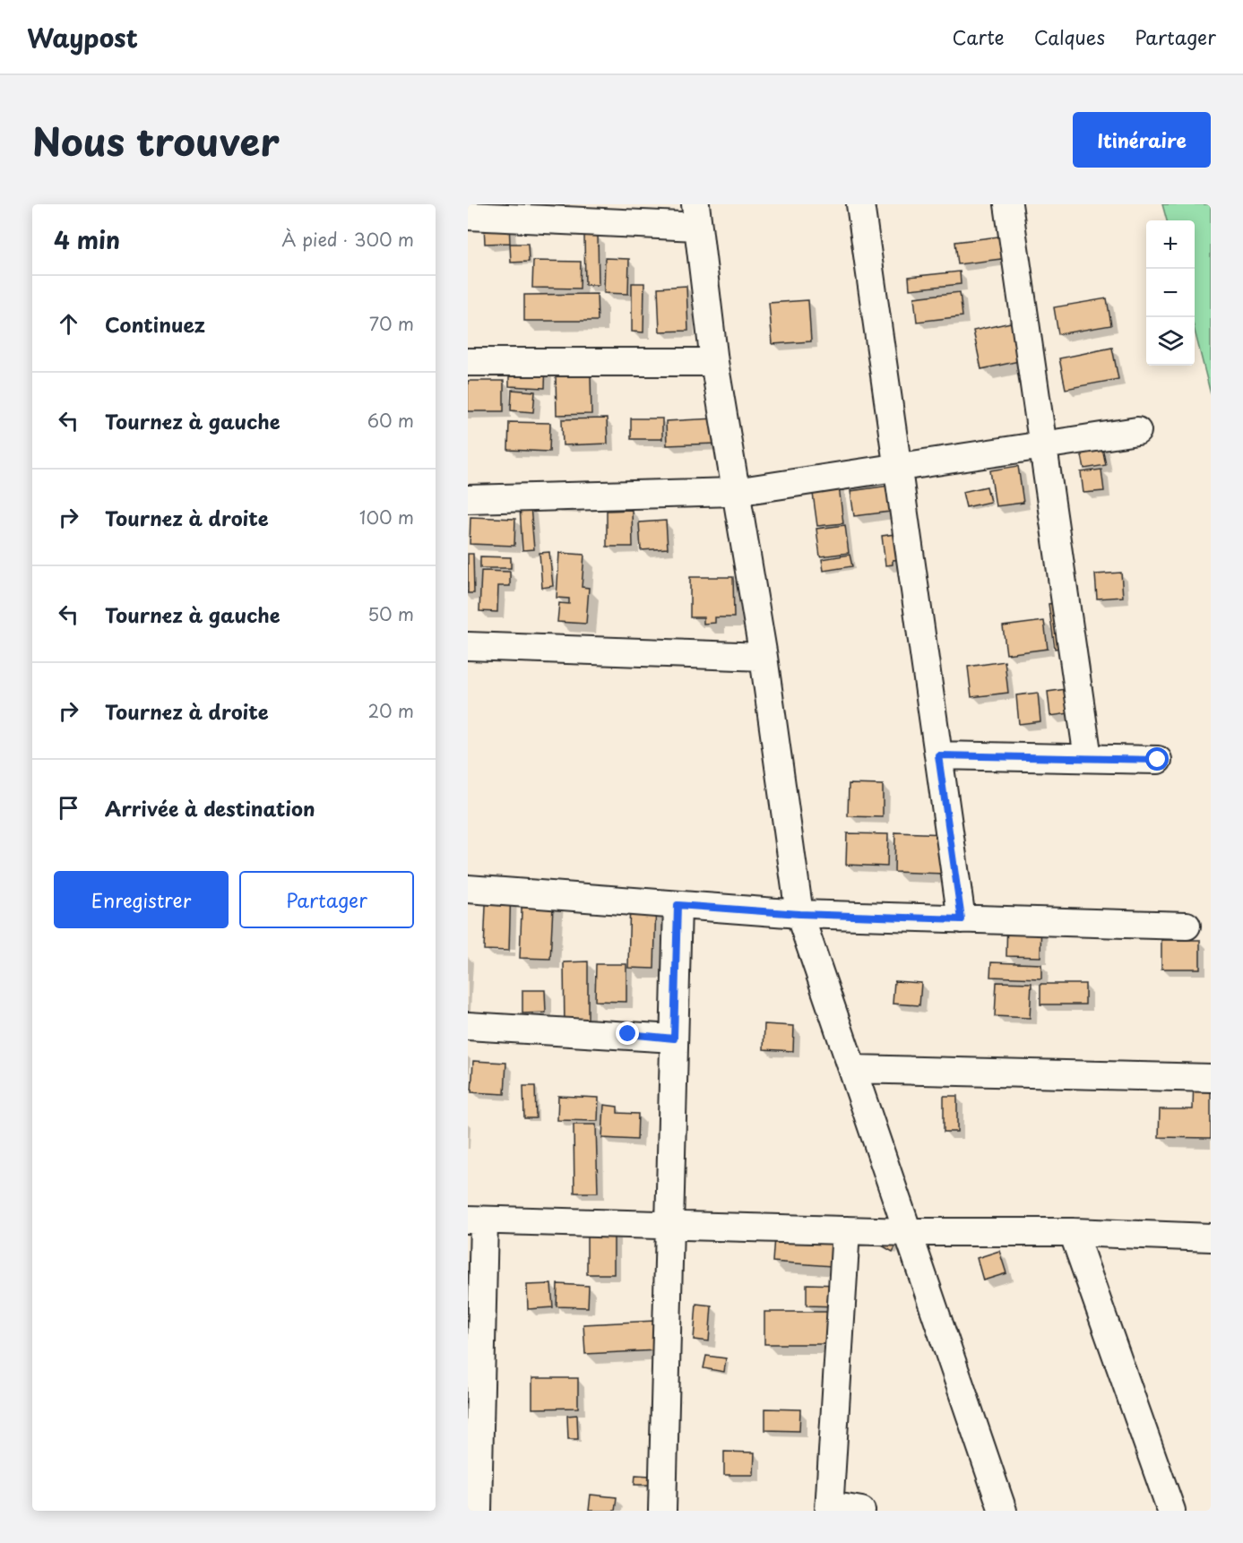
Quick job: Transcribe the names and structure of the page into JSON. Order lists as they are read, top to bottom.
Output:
{
  "page": {
    "header": "Waypost",
    "nav": ["Carte", "Calques", "Partager"],
    "title": "Nous trouver",
    "buttons": [
      "Itinéraire",
      ["Enregistrer", "Partager"]
    ],
    "heading": ["4 min", "À pied · 300 m"],
    "map_buttons": ["+", "−"],
    "list": [
      ["Continuez", "70 m"],
      ["Tournez à gauche", "60 m"],
      ["Tournez à droite", "100 m"],
      ["Tournez à gauche", "50 m"],
      ["Tournez à droite", "20 m"],
      "Arrivée à destination"
    ]
  }
}
